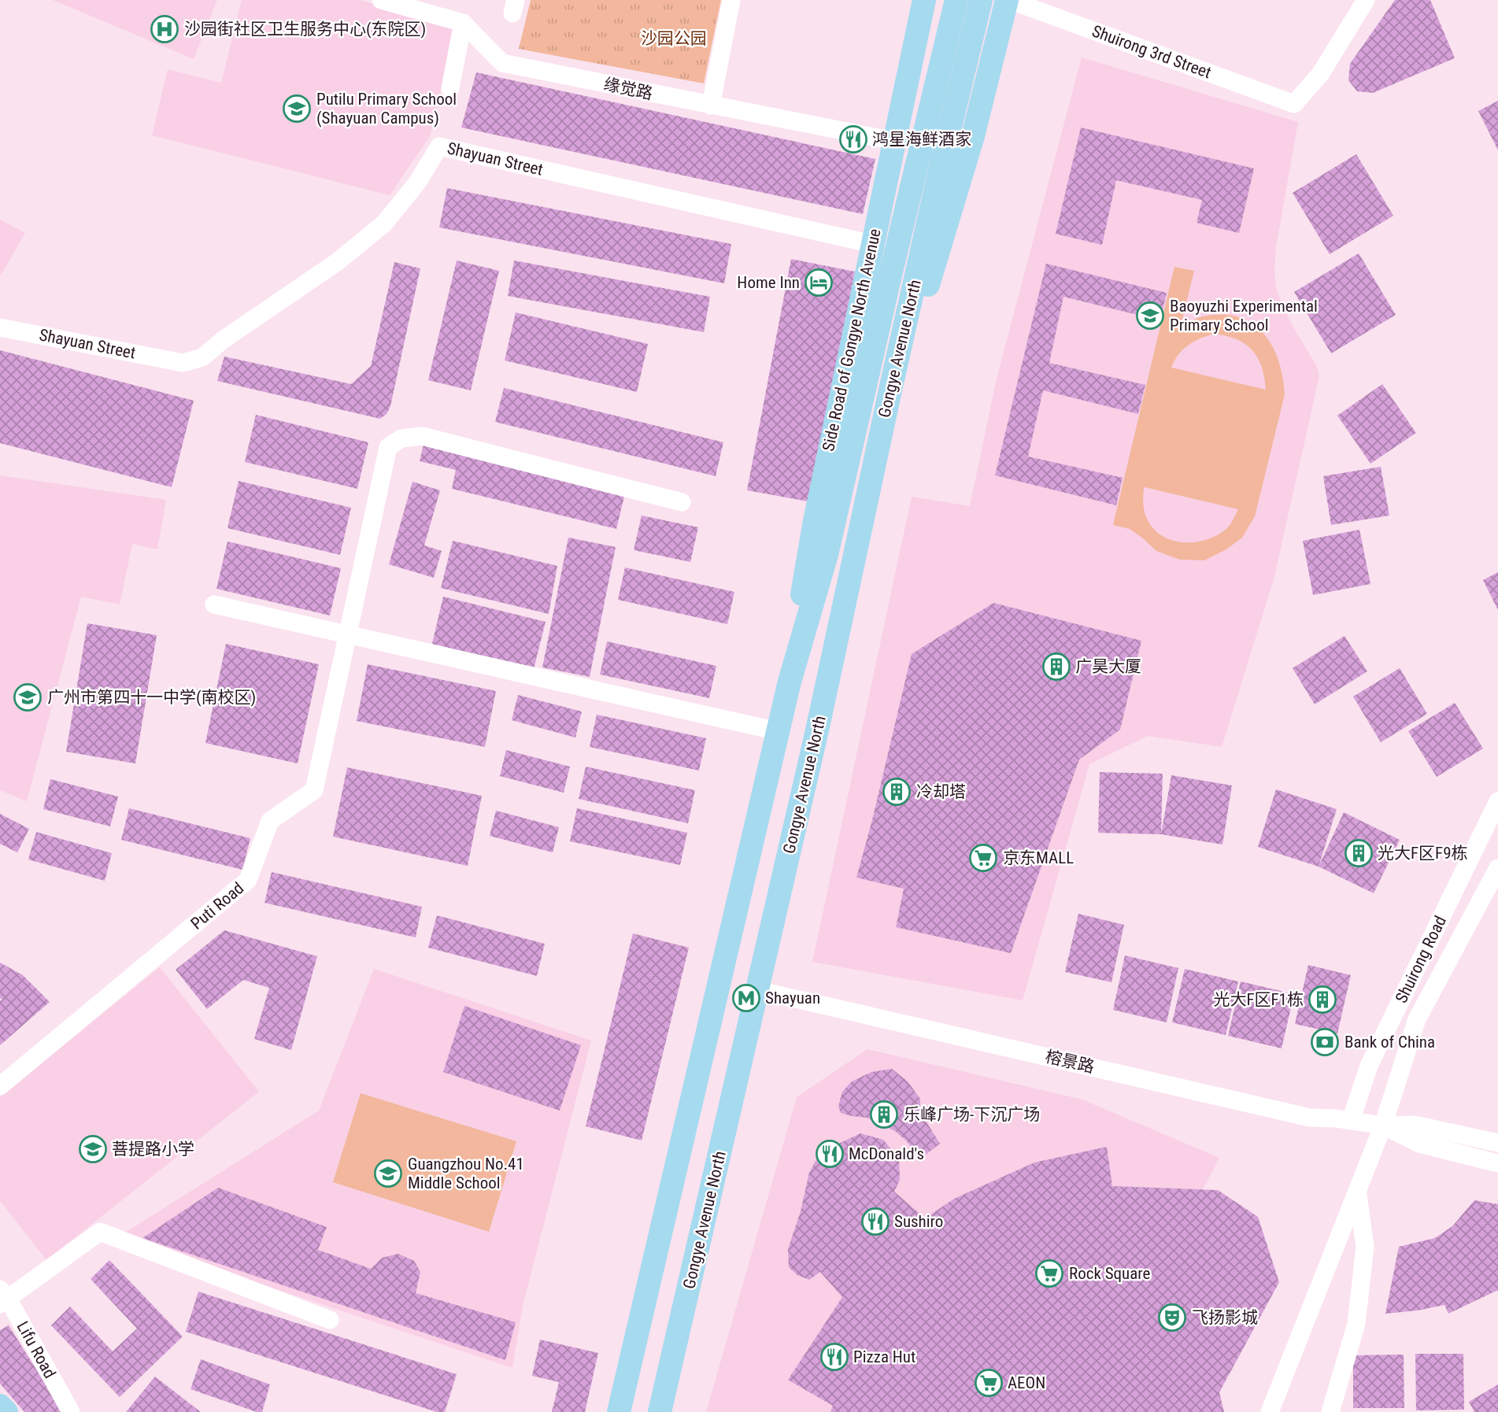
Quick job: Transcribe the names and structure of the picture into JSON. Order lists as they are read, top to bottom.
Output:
{
  "streets": {
    "main road": ["Side Road of Gongye North Avenue", "Gongye Avenue North"],
    "street": [
      "Shuirong 3rd Street",
      "缘觉路",
      "Shayuan Street",
      "Puti Road",
      "Shuirong Road",
      "榕景路",
      "Lifu Road"
    ]
  },
  "crossings": [
    ["缘觉路", "Side Road of Gongye North Avenue"],
    ["Shayuan Street", "Side Road of Gongye North Avenue"],
    ["Side Road of Gongye North Avenue", "Gongye Avenue North"],
    ["Gongye Avenue North", "榕景路"],
    ["Shuirong Road", "榕景路"]
  ],
  "parks": ["沙园公园"],
  "places": {
    "hospital": ["沙园街社区卫生服务中心(东院区)"],
    "school or university": [
      "Putilu Primary School (Shayuan Campus)",
      "Baoyuzhi Experimental Primary School",
      "广州市第四十一中学(南校区)",
      "菩提路小学",
      "Guangzhou No.41 Middle School"
    ],
    "restaurant": [
      "鸿星海鲜酒家",
      "McDonald's",
      "Sushiro",
      "Pizza Hut"
    ],
    "hotel": ["Home Inn"],
    "building": [
      "广昊大厦",
      "冷却塔",
      "光大F区F9栋",
      "光大F区F1栋",
      "乐峰广场-下沉广场"
    ],
    "supermarket": ["京东MALL", "Rock Square", "AEON"],
    "metro station": ["Shayuan"],
    "bank": ["Bank of China"],
    "theatre": ["飞扬影城"]
  }
}
